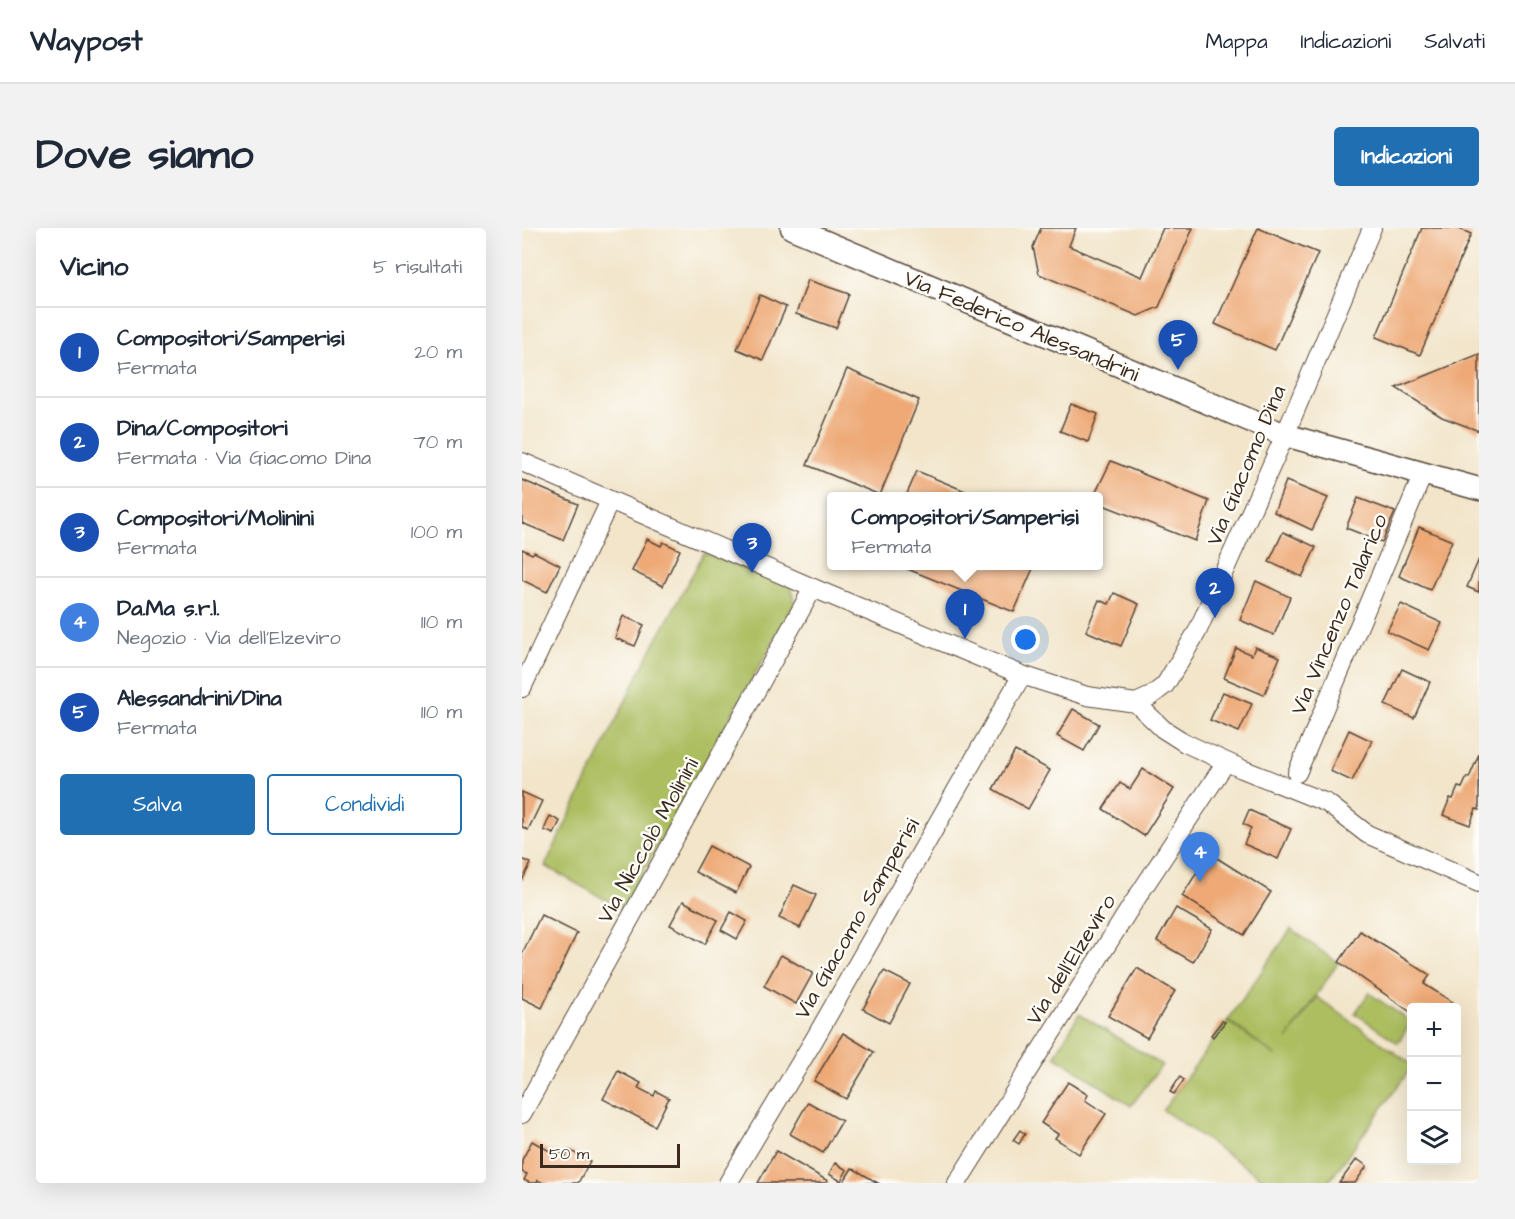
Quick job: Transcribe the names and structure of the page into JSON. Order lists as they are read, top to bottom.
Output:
{
  "streets": {
    "street": [
      "Via Federico Alessandrini",
      "Via Giacomo Dina",
      "Via Vincenzo Talarico",
      "Via Niccolò Molinini",
      "Via Giacomo Samperisi",
      "Via dell'Elzeviro"
    ]
  },
  "crossings": [
    ["Via Federico Alessandrini", "Via Giacomo Dina"],
    ["Via Federico Alessandrini", "Via Vincenzo Talarico"]
  ],
  "scale_bar": "50 m",
  "page": {
    "header": "Waypost",
    "nav": ["Mappa", "Indicazioni", "Salvati"],
    "title": "Dove siamo",
    "buttons": [
      "Indicazioni",
      ["Salva", "Condividi"]
    ],
    "heading": ["Vicino", "5 risultati"],
    "list": [
      {
        "mark": "1",
        "name": "Compositori/Samperisi",
        "note": "Fermata",
        "value": "20 m"
      },
      {
        "mark": "2",
        "name": "Dina/Compositori",
        "note": "Fermata · Via Giacomo Dina",
        "value": "70 m"
      },
      {
        "mark": "3",
        "name": "Compositori/Molinini",
        "note": "Fermata",
        "value": "100 m"
      },
      {
        "mark": "4",
        "name": "Da.Ma s.r.l.",
        "note": "Negozio · Via dell'Elzeviro",
        "value": "110 m"
      },
      {
        "mark": "5",
        "name": "Alessandrini/Dina",
        "note": "Fermata",
        "value": "110 m"
      }
    ],
    "pins": [
      "5",
      "3",
      "2",
      "1",
      "4"
    ],
    "popup": ["Compositori/Samperisi", "Fermata"],
    "map_buttons": ["+", "−"],
    "scale": "50 m"
  }
}
